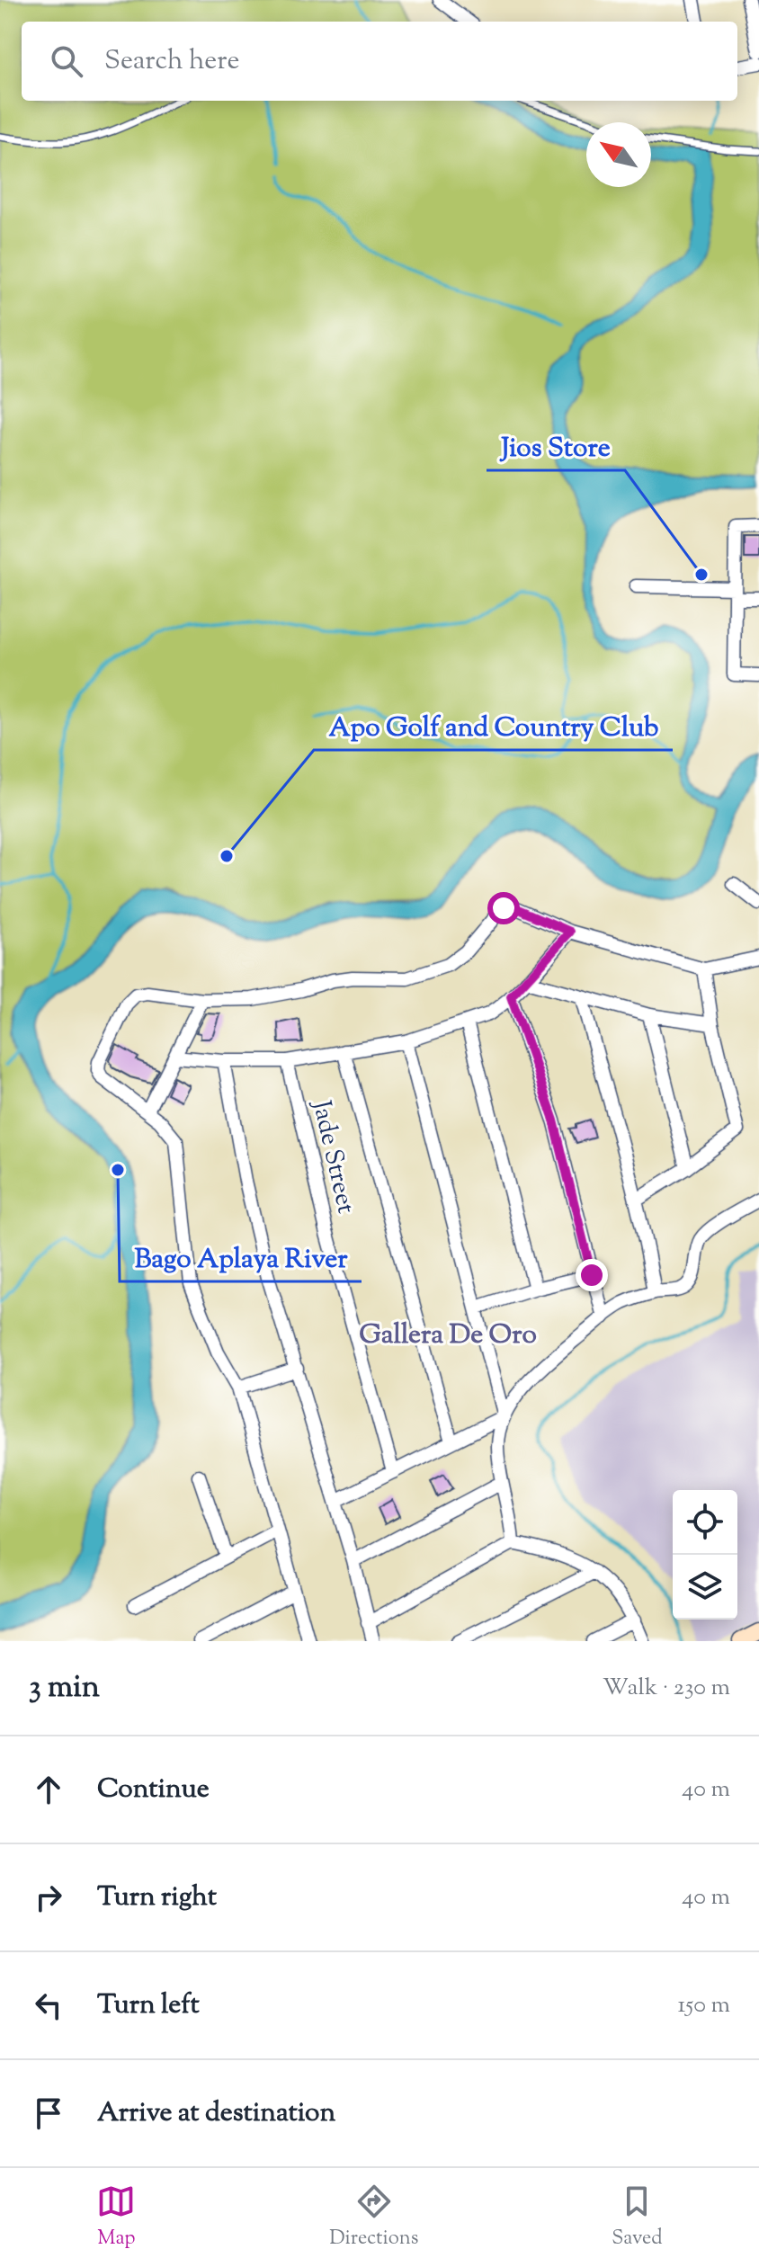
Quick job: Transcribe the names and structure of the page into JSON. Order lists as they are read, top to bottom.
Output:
{
  "streets": {
    "street": ["Jade Street"]
  },
  "districts": ["Gallera De Oro"],
  "places": ["Jios Store", "Apo Golf and Country Club", "Bago Aplaya River"],
  "north": "top left",
  "page": {
    "search": "Search here",
    "heading": ["3 min", "Walk · 230 m"],
    "list": [
      ["Continue", "40 m"],
      ["Turn right", "40 m"],
      ["Turn left", "150 m"],
      "Arrive at destination"
    ],
    "nav": ["Map", "Directions", "Saved"]
  }
}
